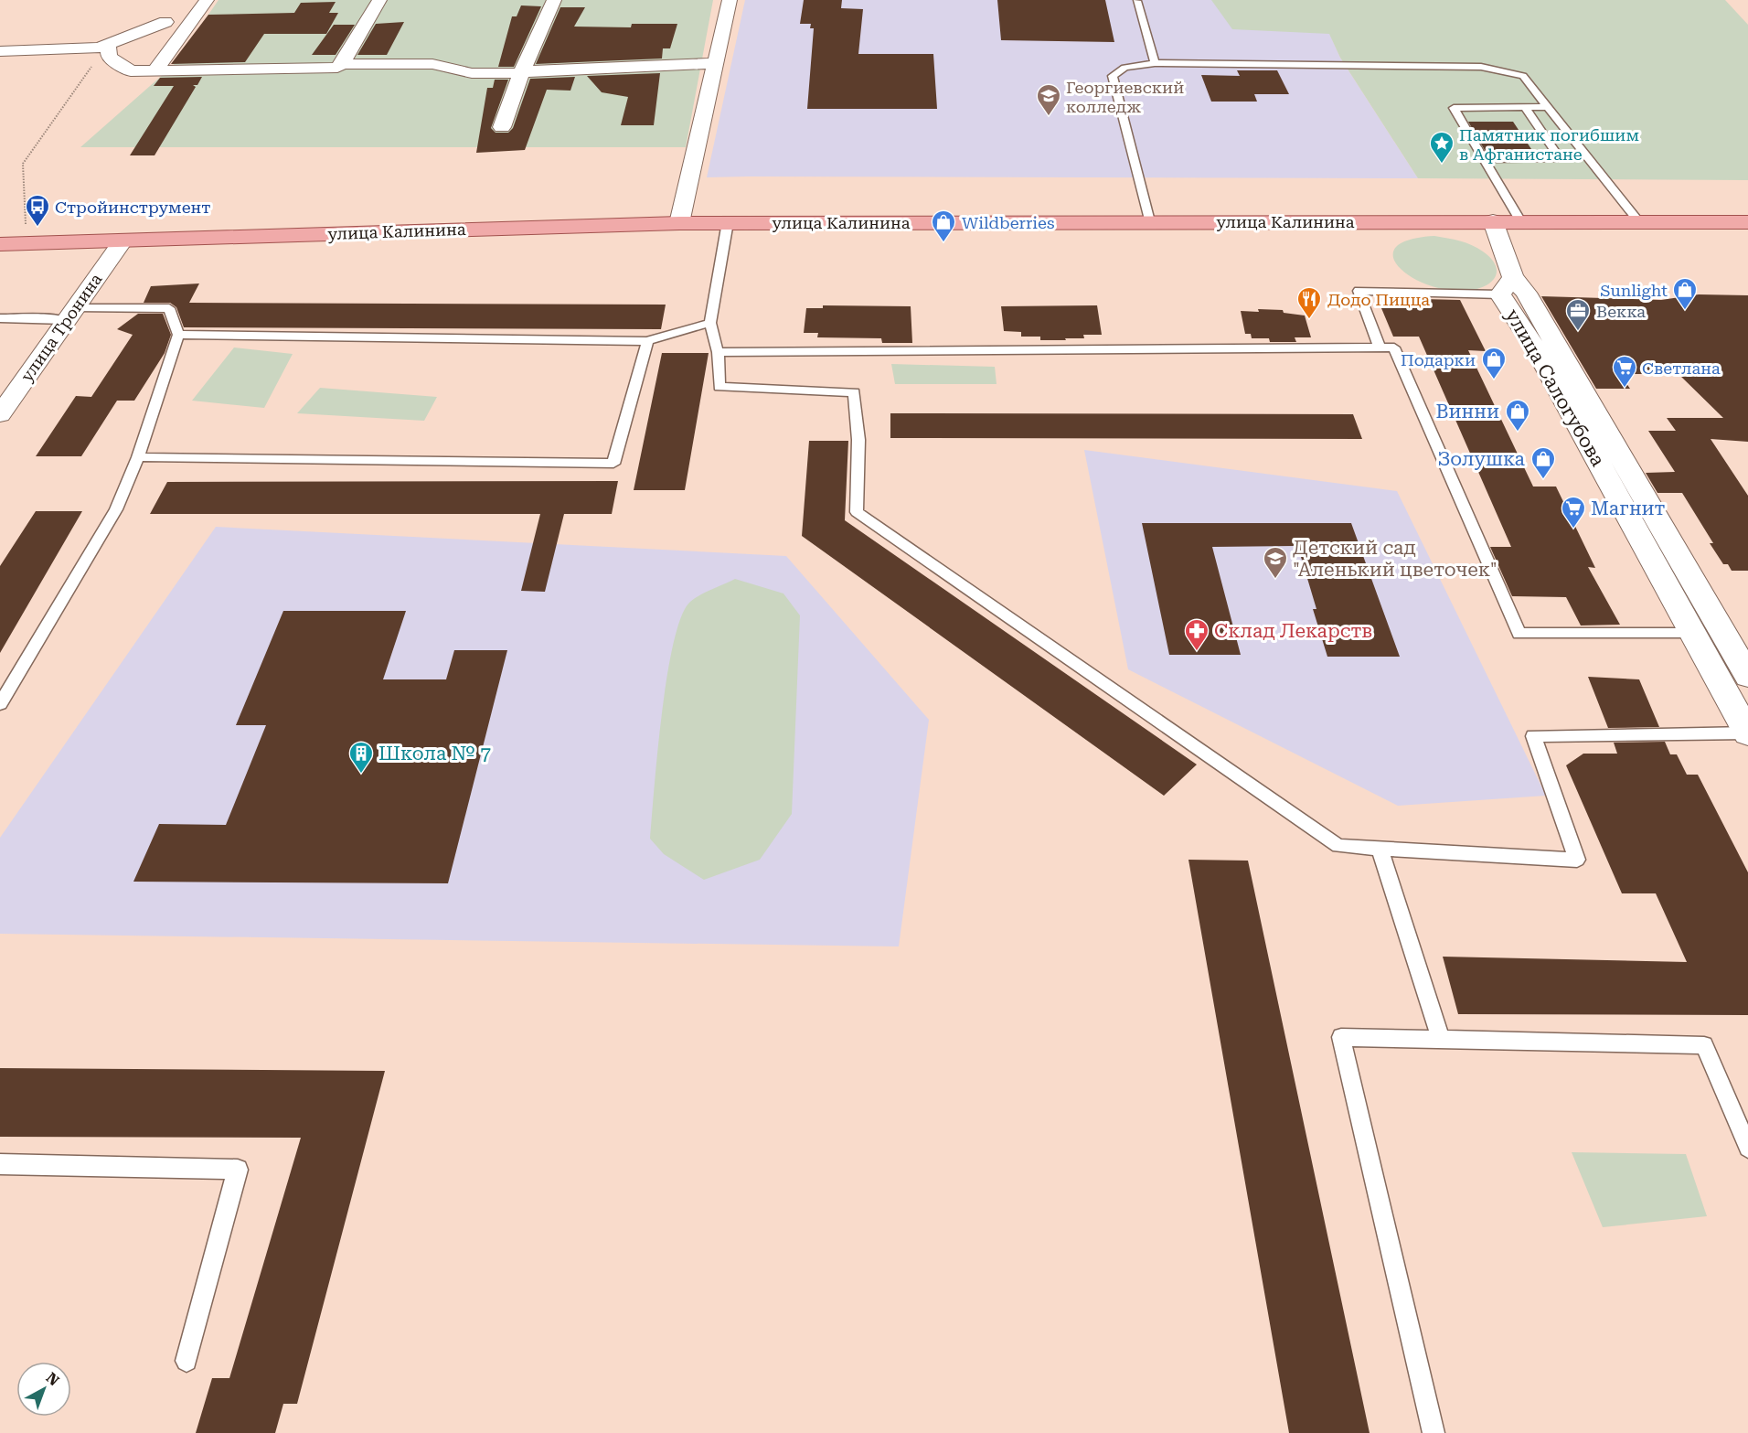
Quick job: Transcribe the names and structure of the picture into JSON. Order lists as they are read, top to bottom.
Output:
{
  "streets": {
    "main road": ["улица Калинина"],
    "street": ["улица Тронина", "улица Салогубова"]
  },
  "crossings": [
    ["улица Калинина", "улица Тронина"]
  ],
  "places": {
    "school or university": ["Георгиевский колледж", "Детский сад \"Аленький цветочек\""],
    "place": ["Памятник погибшим в Афганистане"],
    "bus stop": ["Стройинструмент"],
    "shop": [
      "Wildberries",
      "Sunlight",
      "Подарки",
      "Винни",
      "Золушка"
    ],
    "restaurant": ["Додо Пицца"],
    "office": ["Векка"],
    "supermarket": ["Светлана", "Магнит"],
    "pharmacy": ["Склад Лекарств"],
    "building": ["Школа № 7"]
  },
  "north": "top right"
}
